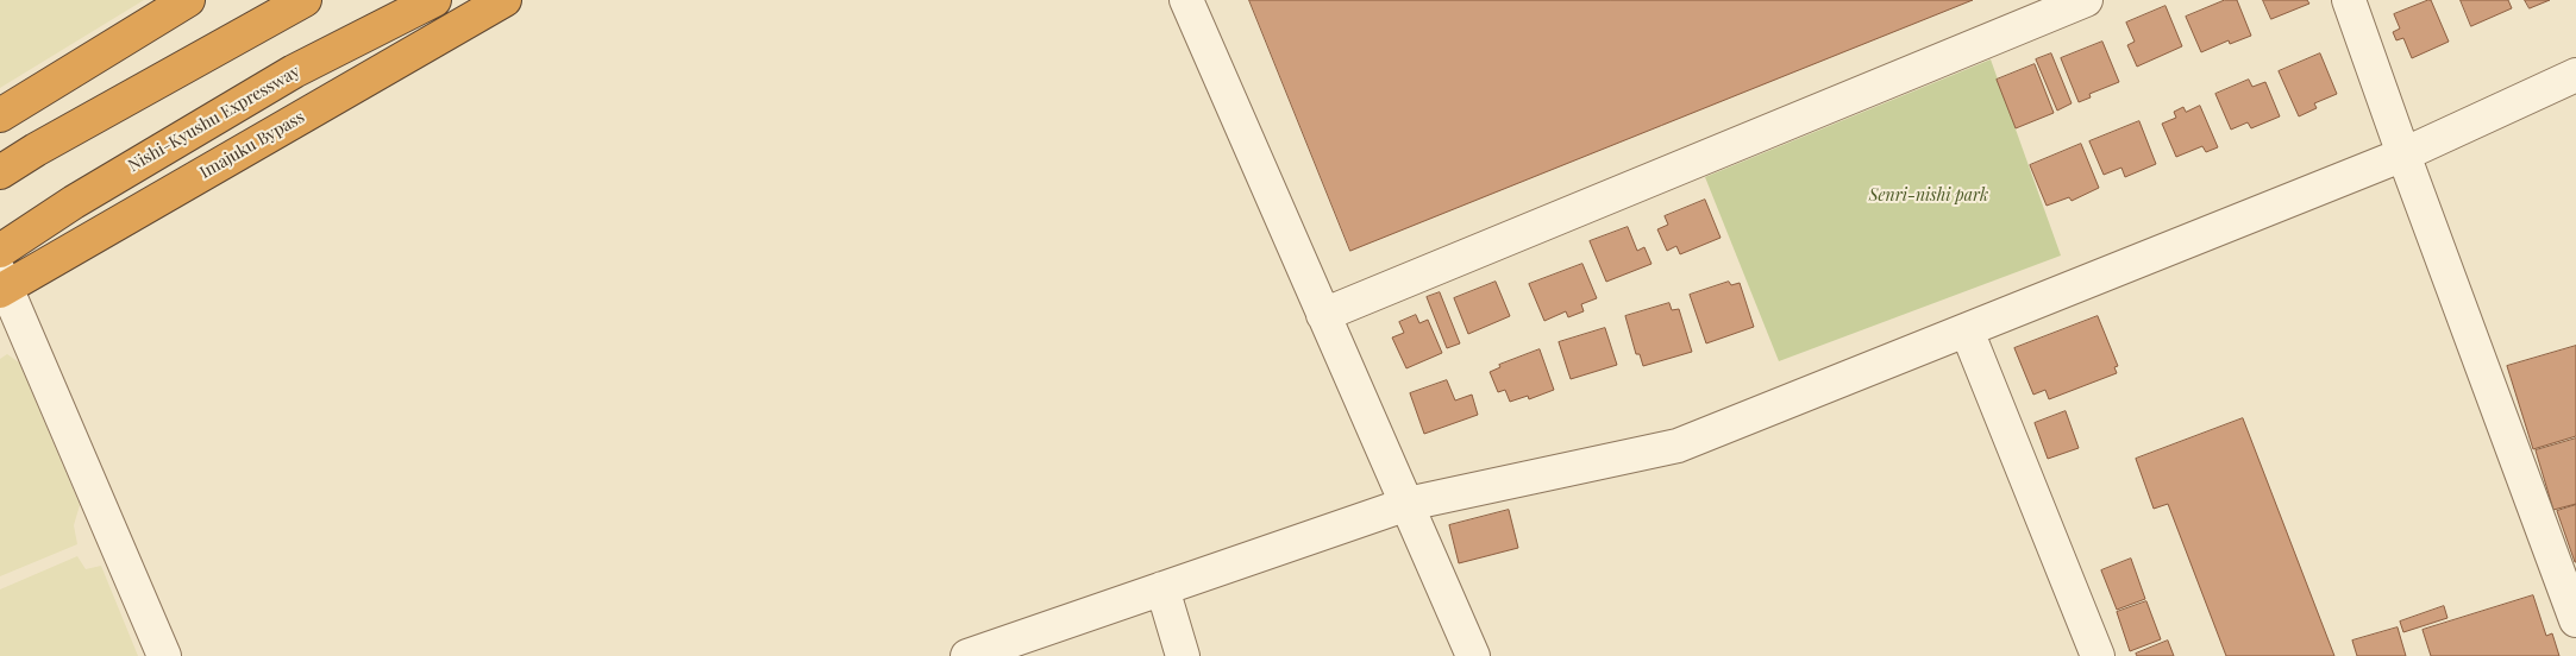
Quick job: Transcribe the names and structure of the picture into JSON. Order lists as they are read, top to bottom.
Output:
{
  "streets": {
    "highway": ["Nishi-Kyushu Expressway", "Imajuku Bypass"]
  },
  "parks": ["Senri-nishi park"]
}
